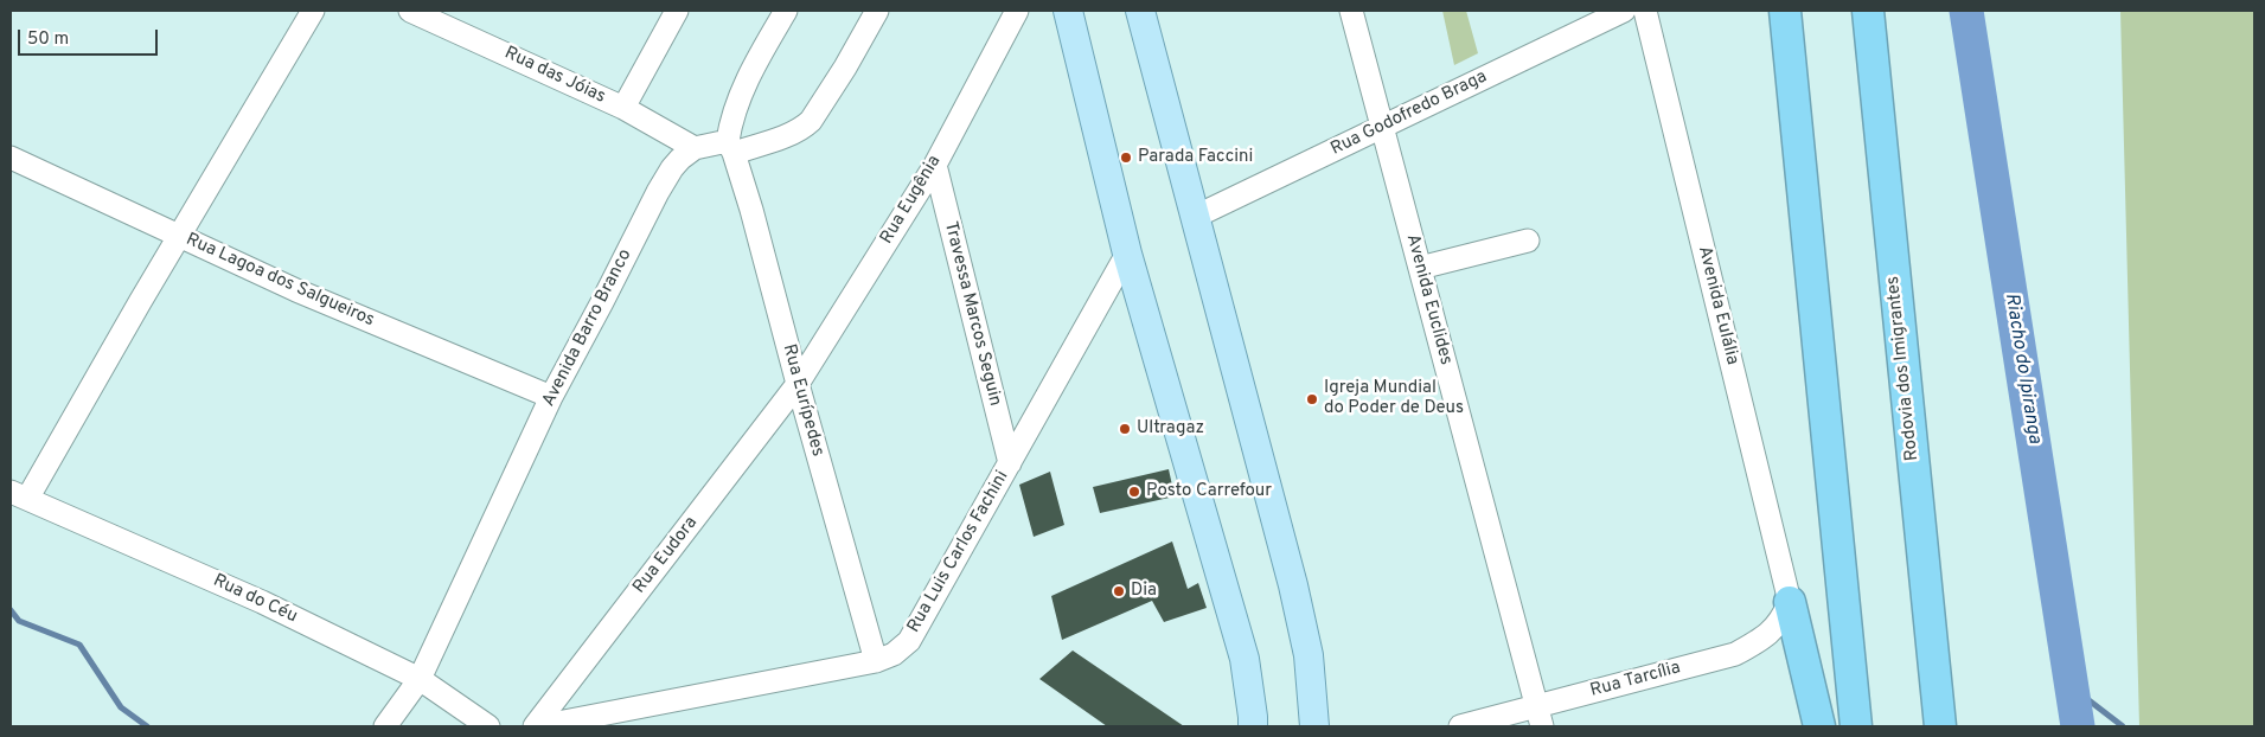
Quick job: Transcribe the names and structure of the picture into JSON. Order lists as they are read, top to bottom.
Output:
{
  "streets": {
    "highway": ["Rodovia dos Imigrantes"],
    "street": [
      "Rua das Jóias",
      "Rua Godofredo Braga",
      "Rua Eugênia",
      "Rua Lagoa dos Salgueiros",
      "Avenida Euclides",
      "Avenida Eulália",
      "Travessa Marcos Seguin",
      "Avenida Barro Branco",
      "Rua Eurípedes",
      "Rua Luis Carlos Fachini",
      "Rua Eudora",
      "Rua do Céu",
      "Rua Tarcília"
    ]
  },
  "crossings": [
    ["Rua das Jóias", "Avenida Barro Branco"],
    ["Rua Godofredo Braga", "Avenida Euclides"],
    ["Rua Eugênia", "Travessa Marcos Seguin"],
    ["Rua Eugênia", "Rua Eurípedes"],
    ["Rua Eugênia", "Rua Eudora"],
    ["Rua Lagoa dos Salgueiros", "Avenida Barro Branco"],
    ["Avenida Euclides", "Rua Tarcília"],
    ["Avenida Eulália", "Rua Tarcília"],
    ["Travessa Marcos Seguin", "Rua Luis Carlos Fachini"],
    ["Avenida Barro Branco", "Rua Eurípedes"],
    ["Avenida Barro Branco", "Rua do Céu"],
    ["Rua Eurípedes", "Rua Luis Carlos Fachini"],
    ["Rua Eurípedes", "Rua Eudora"],
    ["Rua Luis Carlos Fachini", "Rua Eudora"]
  ],
  "water": ["Riacho do Ipiranga"],
  "places": [
    "Parada Faccini",
    "Igreja Mundial do Poder de Deus",
    "Ultragaz",
    "Posto Carrefour",
    "Dia"
  ],
  "scale_bar": "50 m"
}
